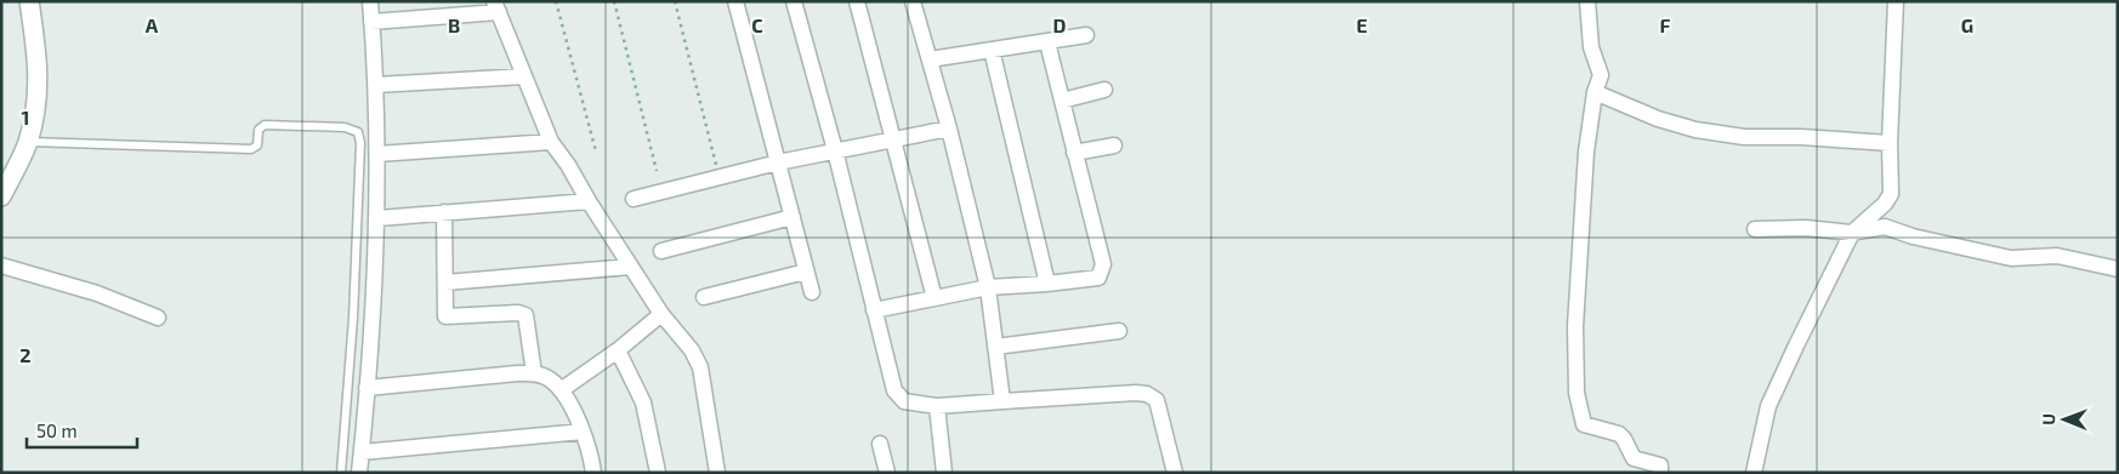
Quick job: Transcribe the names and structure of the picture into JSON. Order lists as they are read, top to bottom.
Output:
{
  "scale_bar": "50 m",
  "north": "left",
  "grid": {
    "columns": [
      "A",
      "B",
      "C",
      "D",
      "E",
      "F",
      "G"
    ],
    "rows": ["1", "2"]
  }
}
